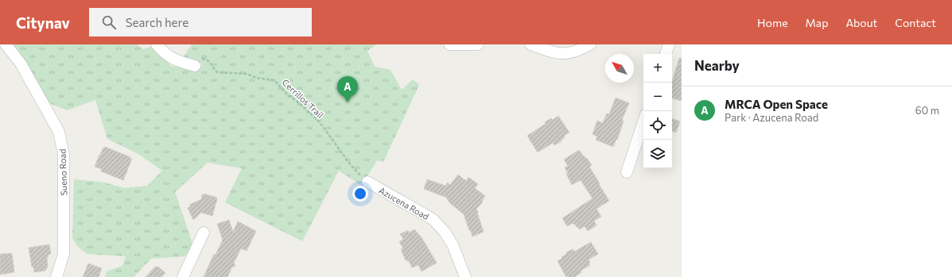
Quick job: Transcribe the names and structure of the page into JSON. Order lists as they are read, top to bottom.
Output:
{
  "streets": {
    "street": ["Sueno Road", "Azucena Road"],
    "path": ["Cerrillos Trail"]
  },
  "crossings": [
    ["Cerrillos Trail", "Azucena Road"]
  ],
  "north": "top left",
  "page": {
    "header": "Citynav",
    "search": "Search here",
    "nav": [
      "Home",
      "Map",
      "About",
      "Contact"
    ],
    "heading": "Nearby",
    "map_buttons": ["+", "−"],
    "pins": "A",
    "list": [
      {
        "mark": "A",
        "name": "MRCA Open Space",
        "note": "Park · Azucena Road",
        "value": "60 m"
      }
    ]
  }
}
